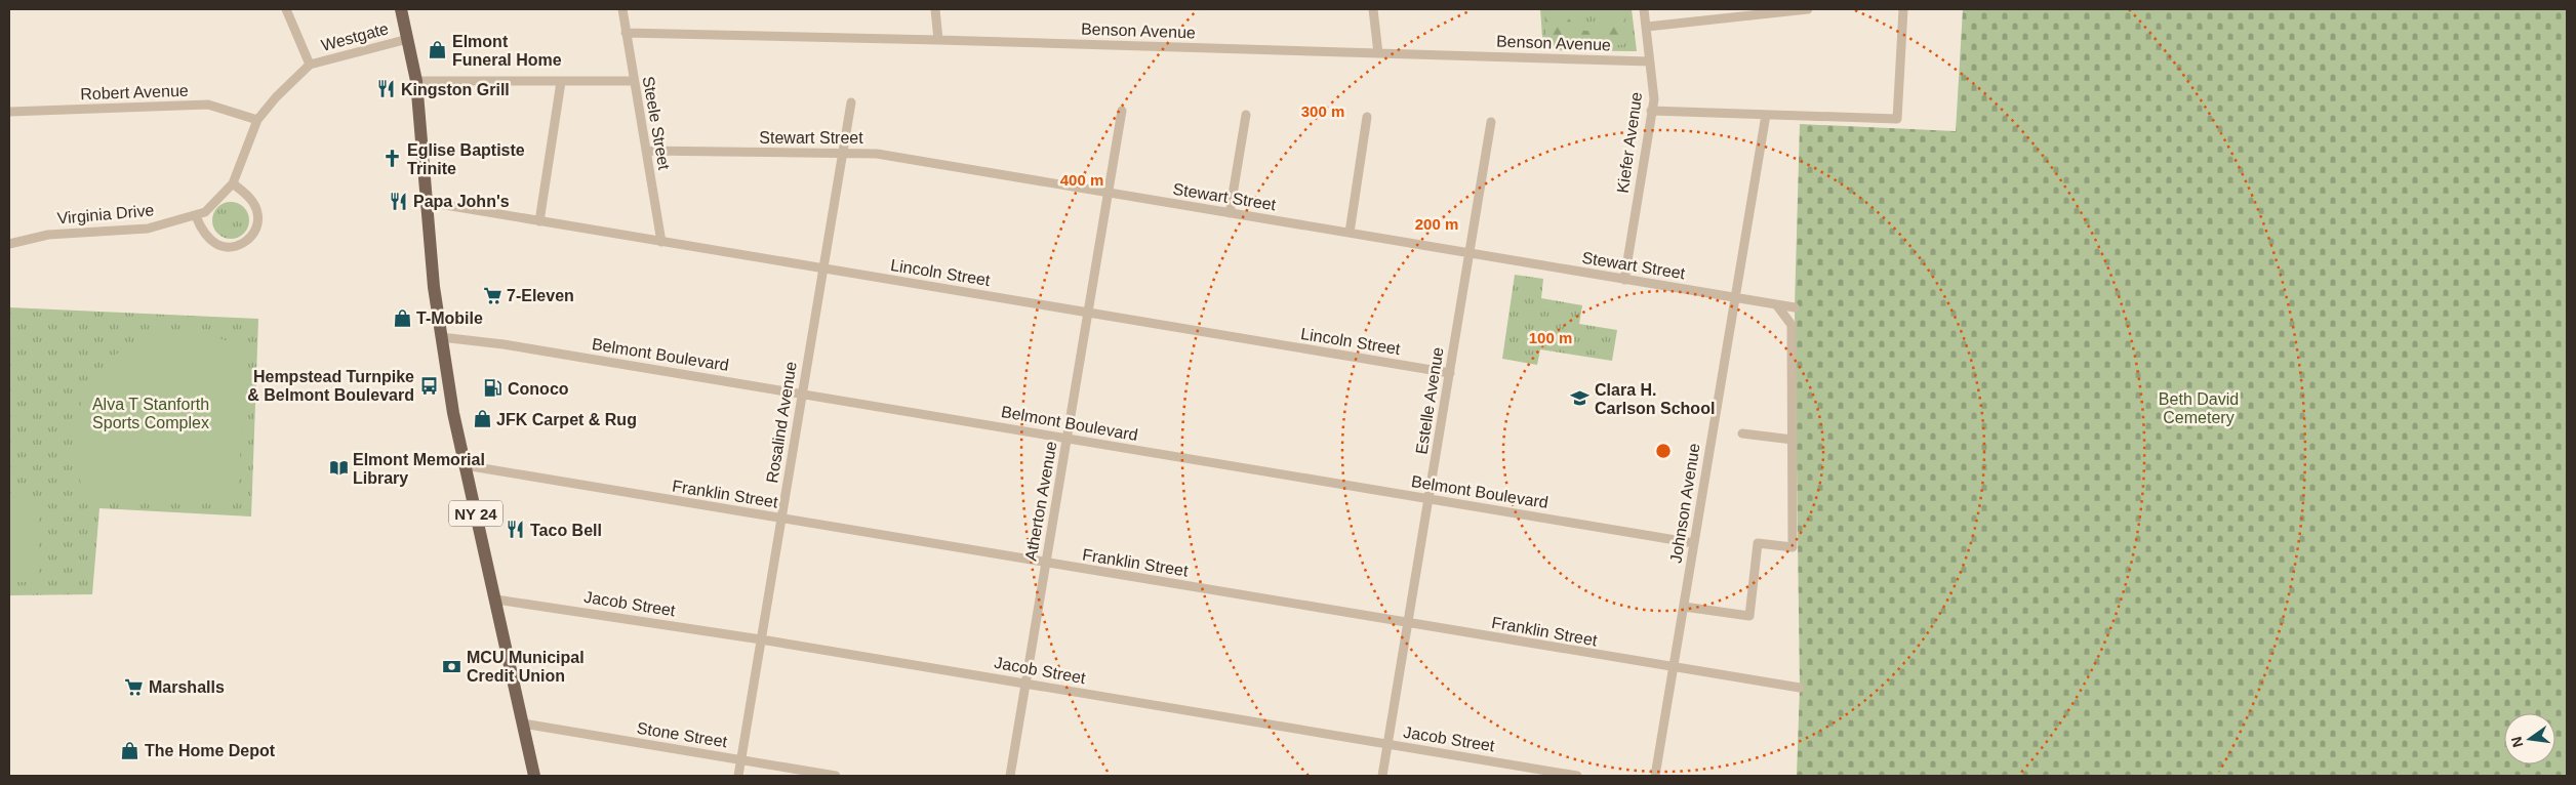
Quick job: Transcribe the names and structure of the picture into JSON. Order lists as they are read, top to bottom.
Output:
{
  "streets": {
    "main road": ["NY 24"],
    "street": [
      "Benson Avenue",
      "Westgate",
      "Robert Avenue",
      "Steele Street",
      "Stewart Street",
      "Kiefer Avenue",
      "Virginia Drive",
      "Lincoln Street",
      "Belmont Boulevard",
      "Estelle Avenue",
      "Rosalind Avenue",
      "Franklin Street",
      "Atherton Avenue",
      "Johnson Avenue",
      "Jacob Street",
      "Stone Street"
    ]
  },
  "crossings": [
    ["Benson Avenue", "Steele Street"],
    ["Benson Avenue", "Kiefer Avenue"],
    ["Westgate", "Virginia Drive"],
    ["Westgate", "NY 24"],
    ["Robert Avenue", "Virginia Drive"],
    ["Steele Street", "Stewart Street"],
    ["Steele Street", "Lincoln Street"],
    ["Stewart Street", "Kiefer Avenue"],
    ["Stewart Street", "Estelle Avenue"],
    ["Stewart Street", "Rosalind Avenue"],
    ["Stewart Street", "Atherton Avenue"],
    ["Stewart Street", "Johnson Avenue"],
    ["Lincoln Street", "Estelle Avenue"],
    ["Lincoln Street", "Rosalind Avenue"],
    ["Lincoln Street", "Atherton Avenue"],
    ["Lincoln Street", "NY 24"],
    ["Belmont Boulevard", "Estelle Avenue"],
    ["Belmont Boulevard", "Rosalind Avenue"],
    ["Belmont Boulevard", "Atherton Avenue"],
    ["Belmont Boulevard", "Johnson Avenue"],
    ["Belmont Boulevard", "NY 24"],
    ["Estelle Avenue", "Franklin Street"],
    ["Estelle Avenue", "Jacob Street"],
    ["Rosalind Avenue", "Franklin Street"],
    ["Rosalind Avenue", "Jacob Street"],
    ["Rosalind Avenue", "Stone Street"],
    ["Franklin Street", "Atherton Avenue"],
    ["Franklin Street", "Johnson Avenue"],
    ["Franklin Street", "NY 24"],
    ["Atherton Avenue", "Jacob Street"],
    ["NY 24", "Jacob Street"],
    ["NY 24", "Stone Street"]
  ],
  "parks": ["Beth David Cemetery", "Alva T Stanforth Sports Complex"],
  "places": {
    "shop": [
      "Elmont Funeral Home",
      "T-Mobile",
      "JFK Carpet & Rug",
      "The Home Depot"
    ],
    "restaurant": ["Kingston Grill", "Papa John's", "Taco Bell"],
    "church": ["Eglise Baptiste Trinite"],
    "supermarket": ["7-Eleven", "Marshalls"],
    "bus stop": ["Hempstead Turnpike & Belmont Boulevard"],
    "fuel station": ["Conoco"],
    "school or university": ["Clara H. Carlson School"],
    "library": ["Elmont Memorial Library"],
    "bank": ["MCU Municipal Credit Union"]
  },
  "north": "left",
  "rings": [
    "300 m",
    "400 m",
    "200 m",
    "100 m"
  ]
}
